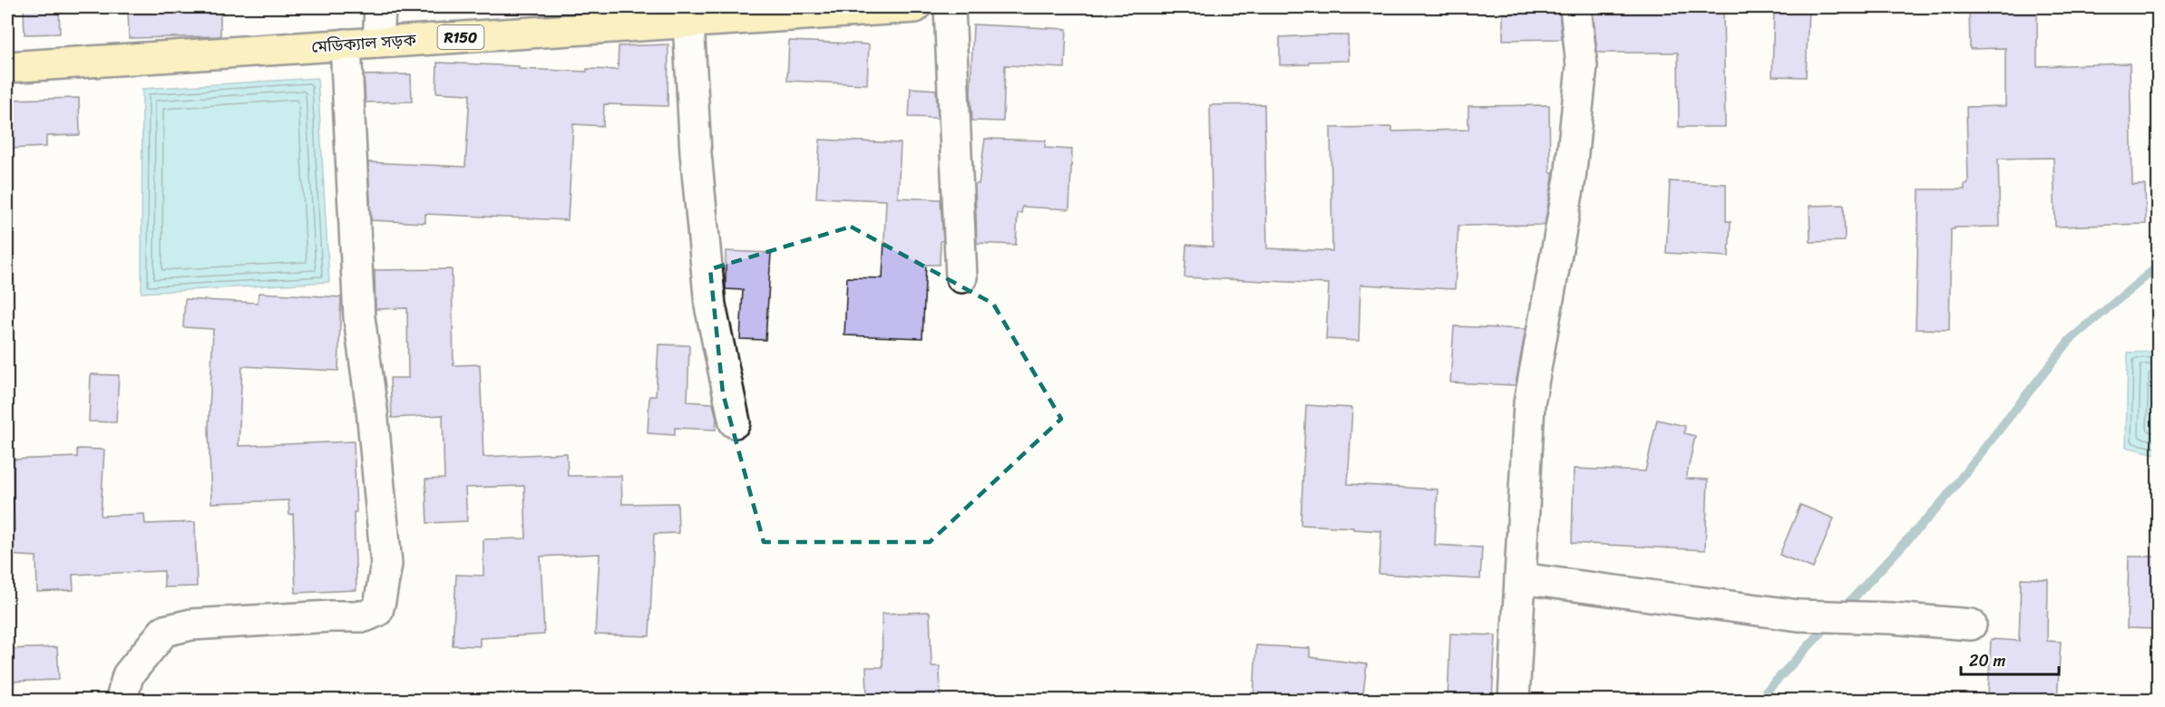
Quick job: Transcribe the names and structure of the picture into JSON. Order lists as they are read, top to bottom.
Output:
{
  "streets": {
    "main road": ["R150", "মেডিক্যাল সড়ক"]
  },
  "scale_bar": "20 m"
}
